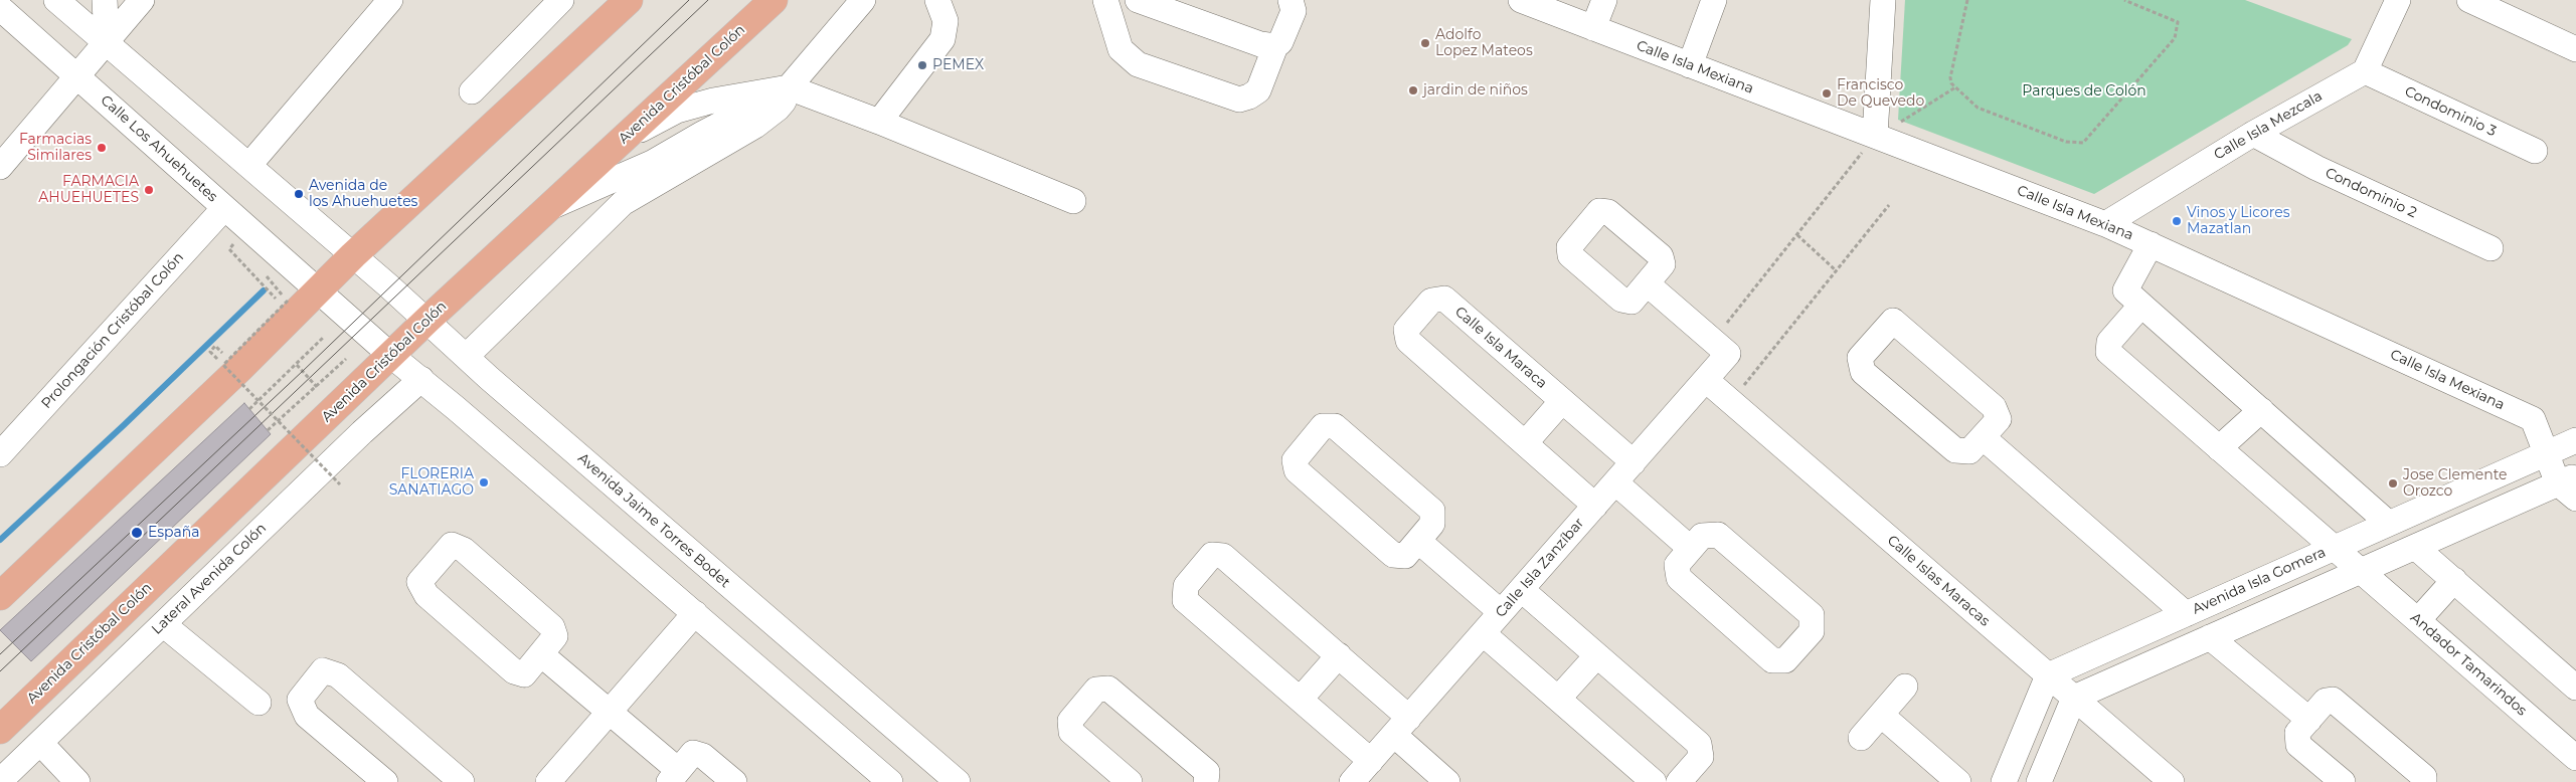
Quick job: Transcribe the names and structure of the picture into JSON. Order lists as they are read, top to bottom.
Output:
{
  "streets": {
    "main road": ["Avenida Cristóbal Colón"],
    "street": [
      "Calle Isla Mexiana",
      "Condominio 3",
      "Calle Isla Mezcala",
      "Calle Los Ahuehuetes",
      "Condominio 2",
      "Prolongación Cristóbal Colón",
      "Calle Isla Maraca",
      "Avenida Jaime Torres Bodet",
      "Calle Isla Zanzíbar",
      "Lateral Avenida Colón",
      "Calle Islas Maracas",
      "Avenida Isla Gomera",
      "Andador Tamarindos"
    ]
  },
  "crossings": [
    ["Calle Isla Mexiana", "Calle Isla Mezcala"],
    ["Calle Isla Mexiana", "Avenida Isla Gomera"],
    ["Avenida Cristóbal Colón", "Avenida Jaime Torres Bodet"],
    ["Condominio 3", "Calle Isla Mezcala"],
    ["Calle Isla Mezcala", "Condominio 2"],
    ["Calle Los Ahuehuetes", "Prolongación Cristóbal Colón"],
    ["Calle Isla Maraca", "Calle Isla Zanzíbar"],
    ["Calle Isla Zanzíbar", "Calle Islas Maracas"],
    ["Calle Islas Maracas", "Avenida Isla Gomera"],
    ["Avenida Isla Gomera", "Andador Tamarindos"]
  ],
  "parks": ["Parques de Colón"],
  "places": [
    "Adolfo Lopez Mateos",
    "PEMEX",
    "jardin de niños",
    "Francisco De Quevedo",
    "Farmacias Similares",
    "FARMACIA AHUEHUETES",
    "Avenida de los Ahuehuetes",
    "Vinos y Licores Mazatlan",
    "FLORERIA SANATIAGO",
    "Jose Clemente Orozco",
    "España"
  ]
}
